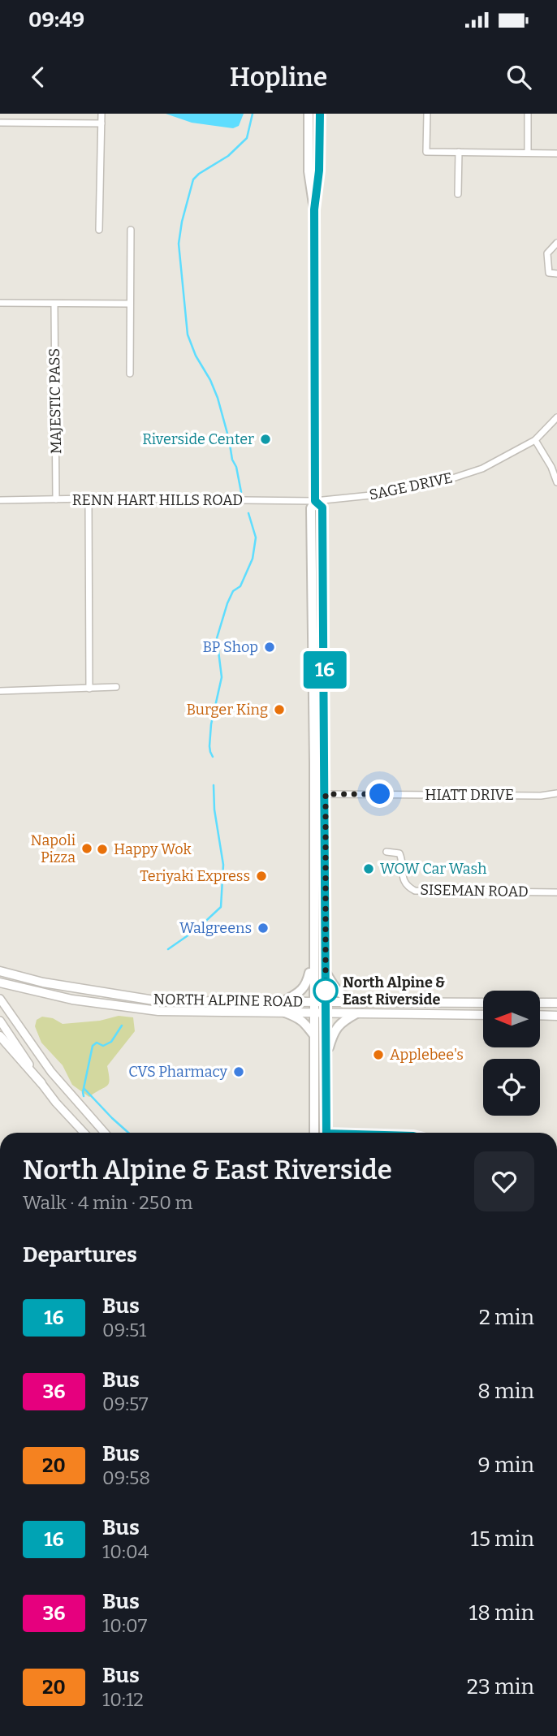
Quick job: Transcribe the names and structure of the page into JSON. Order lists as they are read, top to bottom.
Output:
{
  "streets": {
    "main road": ["NORTH ALPINE ROAD"],
    "street": [
      "MAJESTIC PASS",
      "SAGE DRIVE",
      "RENN HART HILLS ROAD",
      "HIATT DRIVE",
      "SISEMAN ROAD"
    ]
  },
  "crossings": [
    ["MAJESTIC PASS", "RENN HART HILLS ROAD"],
    ["SAGE DRIVE", "RENN HART HILLS ROAD"]
  ],
  "places": [
    "Riverside Center",
    "BP Shop",
    "Burger King",
    "Napoli Pizza",
    "Happy Wok",
    "WOW Car Wash",
    "Teriyaki Express",
    "Walgreens",
    "North Alpine & East Riverside",
    "Applebee's",
    "CVS Pharmacy"
  ],
  "lines": ["bus line 16"],
  "north": "left",
  "page": {
    "status": "09:49",
    "header": "Hopline",
    "on_map": "16",
    "heading": [
      ["North Alpine & East Riverside", "Walk · 4 min · 250 m"],
      "Departures"
    ],
    "list": [
      {
        "mark": "16",
        "name": "Bus",
        "note": "09:51",
        "value": "2 min"
      },
      {
        "mark": "36",
        "name": "Bus",
        "note": "09:57",
        "value": "8 min"
      },
      {
        "mark": "20",
        "name": "Bus",
        "note": "09:58",
        "value": "9 min"
      },
      {
        "mark": "16",
        "name": "Bus",
        "note": "10:04",
        "value": "15 min"
      },
      {
        "mark": "36",
        "name": "Bus",
        "note": "10:07",
        "value": "18 min"
      },
      {
        "mark": "20",
        "name": "Bus",
        "note": "10:12",
        "value": "23 min"
      }
    ]
  }
}
